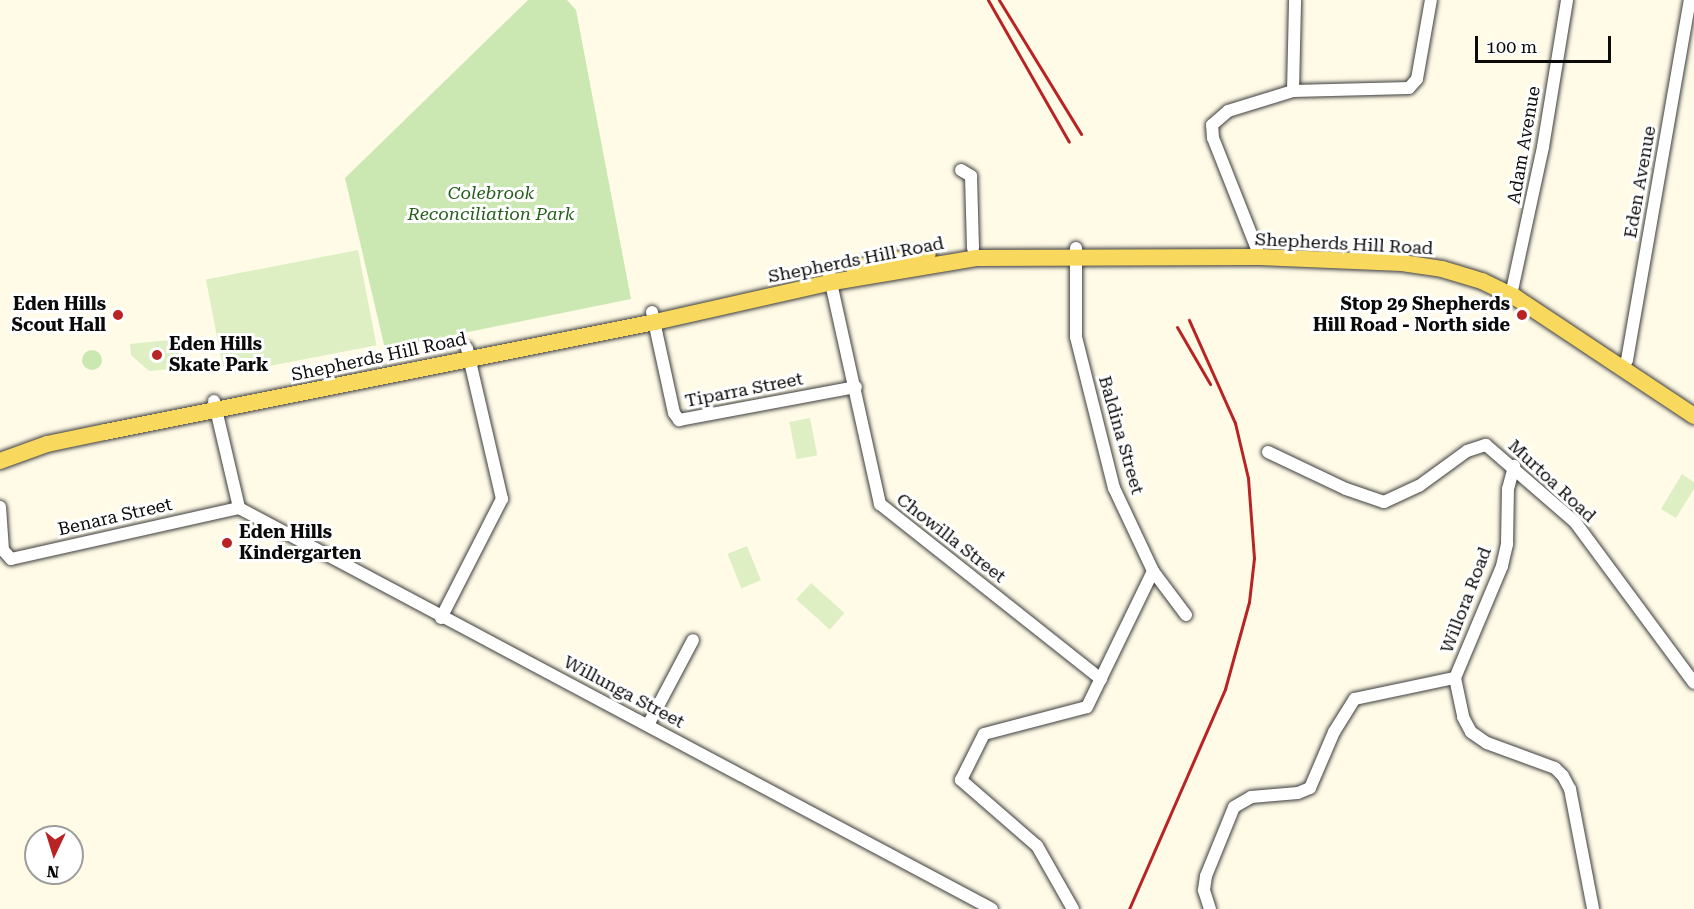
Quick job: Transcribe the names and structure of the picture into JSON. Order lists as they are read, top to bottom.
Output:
{
  "streets": {
    "main road": ["Shepherds Hill Road"],
    "street": [
      "Adam Avenue",
      "Eden Avenue",
      "Tiparra Street",
      "Baldina Street",
      "Murtoa Road",
      "Benara Street",
      "Chowilla Street",
      "Willora Road",
      "Willunga Street"
    ]
  },
  "crossings": [
    ["Adam Avenue", "Shepherds Hill Road"],
    ["Eden Avenue", "Shepherds Hill Road"],
    ["Shepherds Hill Road", "Tiparra Street"],
    ["Shepherds Hill Road", "Baldina Street"],
    ["Shepherds Hill Road", "Chowilla Street"],
    ["Tiparra Street", "Chowilla Street"],
    ["Murtoa Road", "Willora Road"],
    ["Benara Street", "Willunga Street"]
  ],
  "parks": ["Colebrook Reconciliation Park"],
  "places": [
    "Eden Hills Scout Hall",
    "Stop 29 Shepherds Hill Road - North side",
    "Eden Hills Skate Park",
    "Eden Hills Kindergarten"
  ],
  "scale_bar": "100 m",
  "north": "bottom"
}
